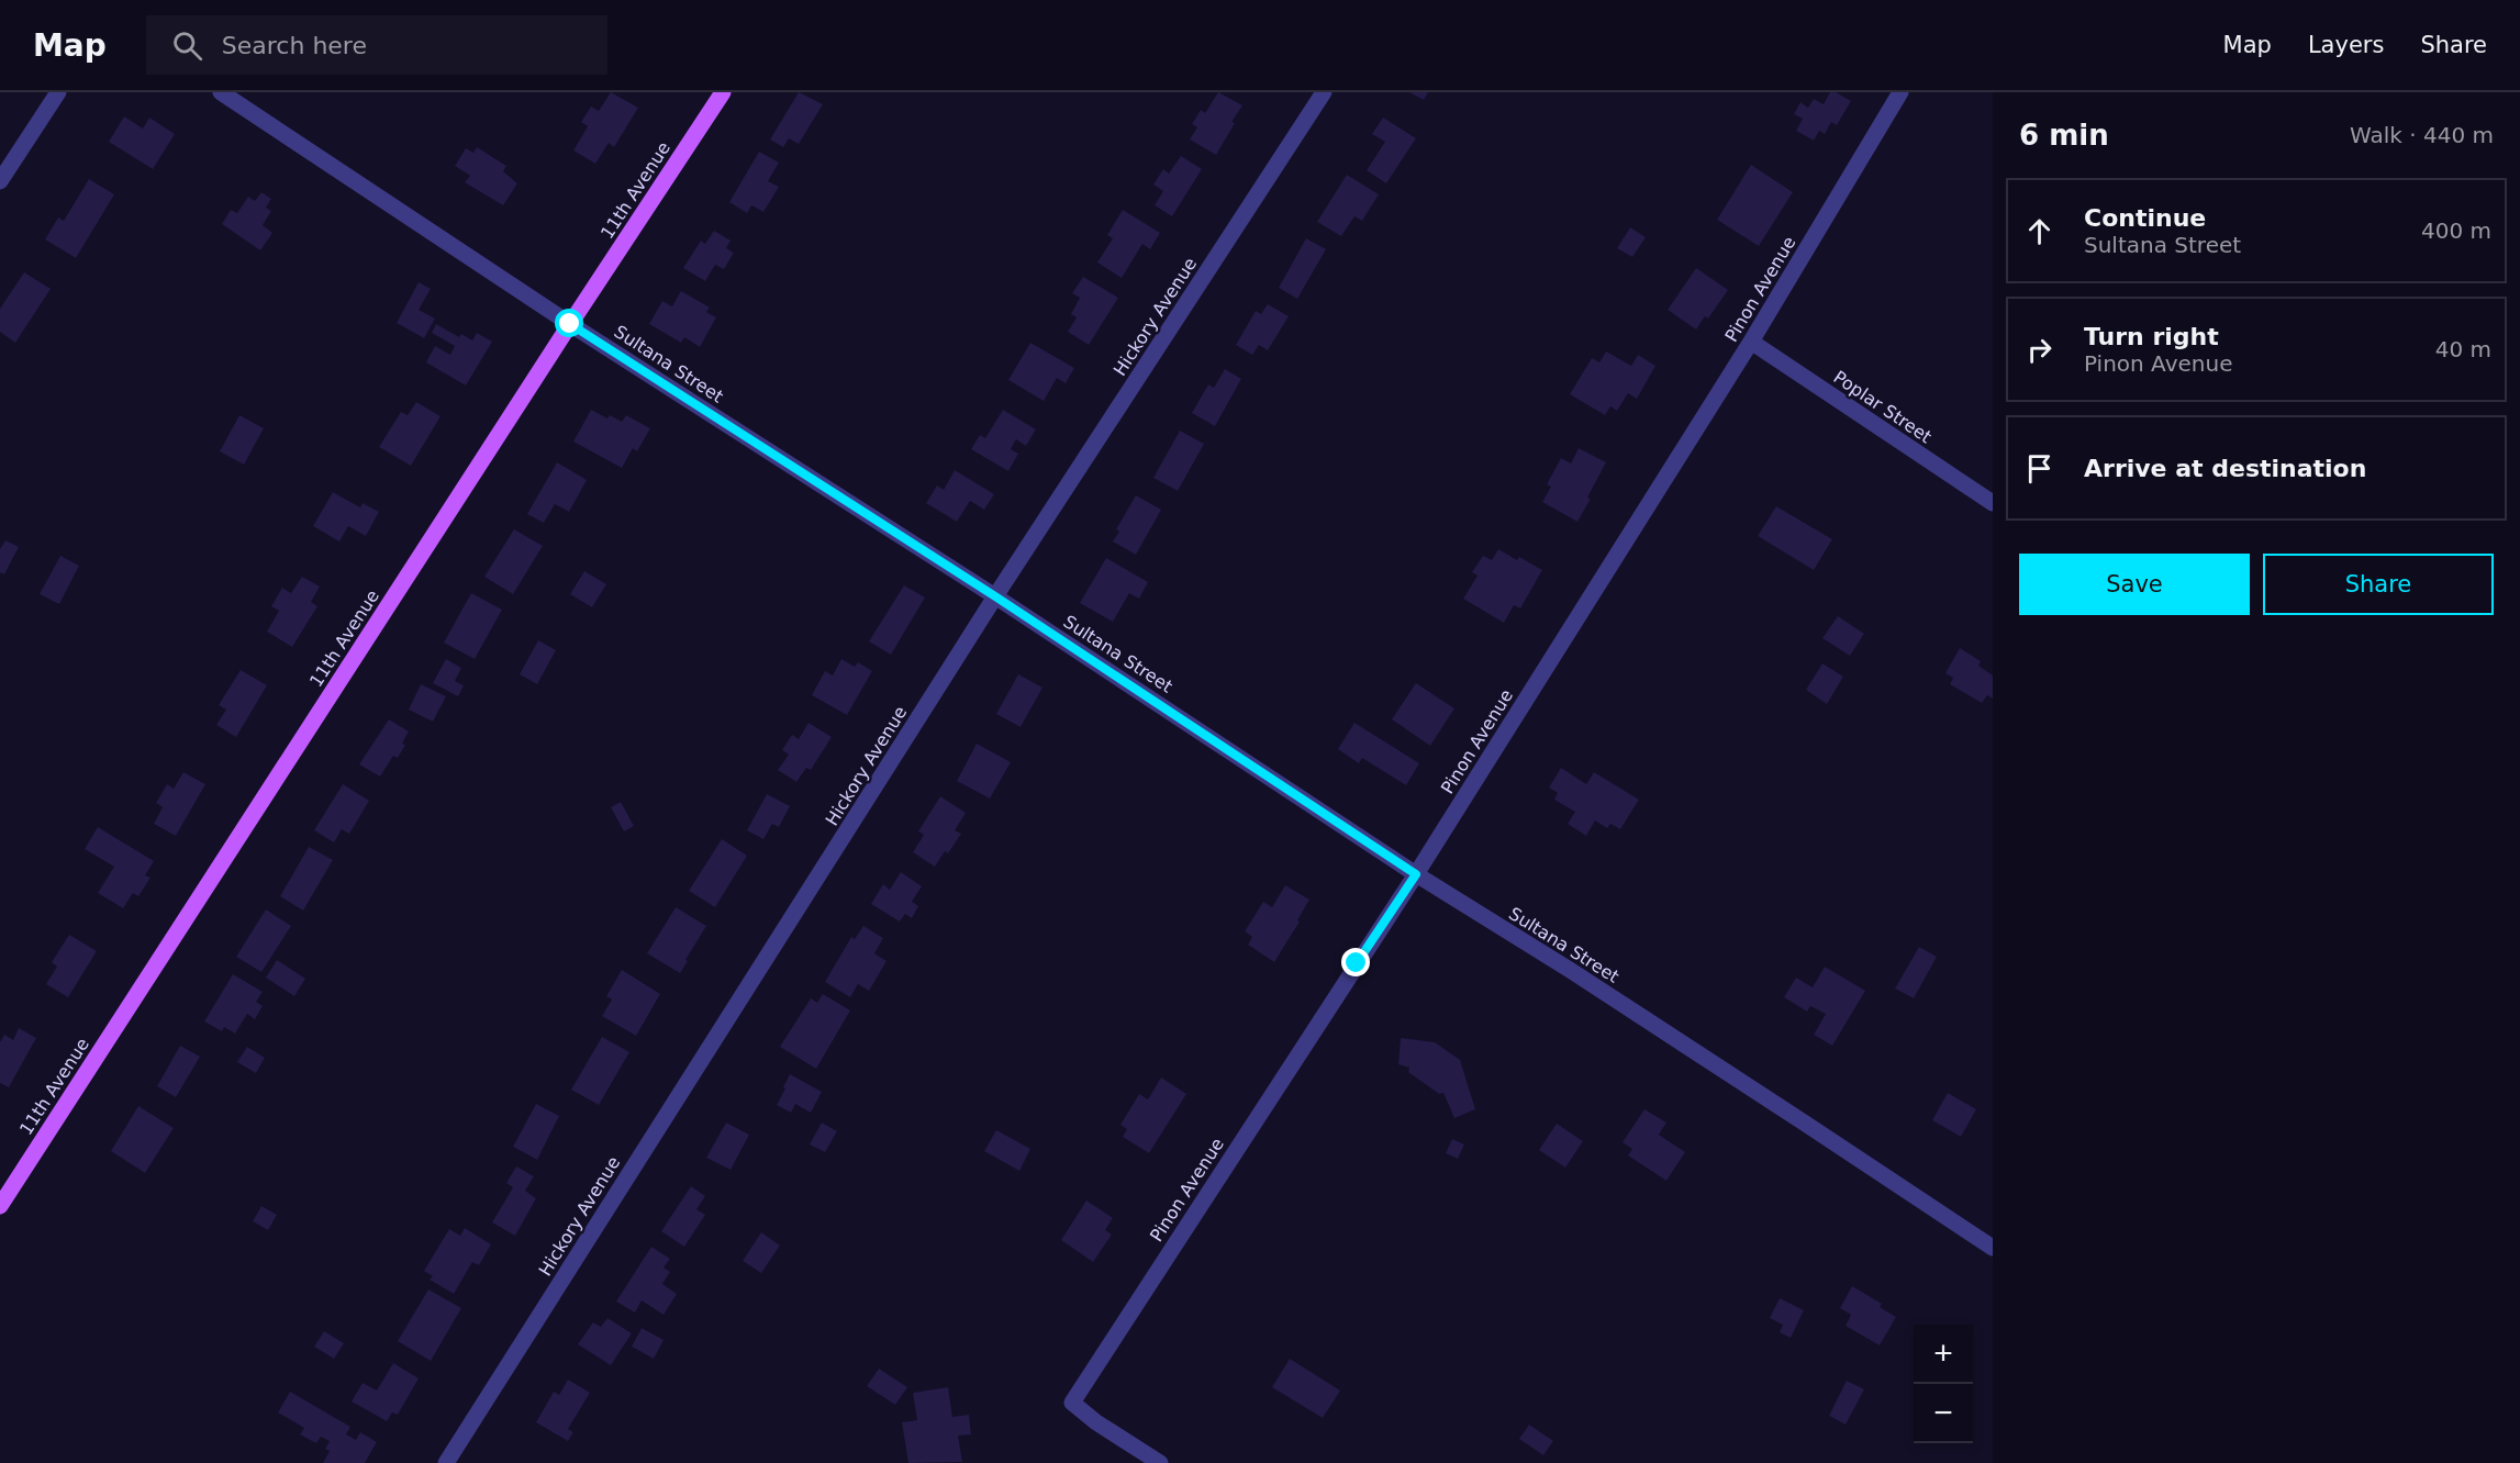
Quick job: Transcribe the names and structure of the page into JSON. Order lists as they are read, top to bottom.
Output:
{
  "streets": {
    "main road": ["11th Avenue"],
    "street": [
      "Pinon Avenue",
      "Hickory Avenue",
      "Sultana Street",
      "Poplar Street"
    ]
  },
  "crossings": [
    ["11th Avenue", "Sultana Street"],
    ["Pinon Avenue", "Sultana Street"],
    ["Pinon Avenue", "Poplar Street"],
    ["Hickory Avenue", "Sultana Street"]
  ],
  "page": {
    "header": "Map",
    "search": "Search here",
    "nav": ["Map", "Layers", "Share"],
    "heading": ["6 min", "Walk · 440 m"],
    "list": [
      ["Continue", "Sultana Street", "400 m"],
      ["Turn right", "Pinon Avenue", "40 m"],
      "Arrive at destination"
    ],
    "buttons": ["Save", "Share"],
    "map_buttons": ["+", "−"]
  }
}
